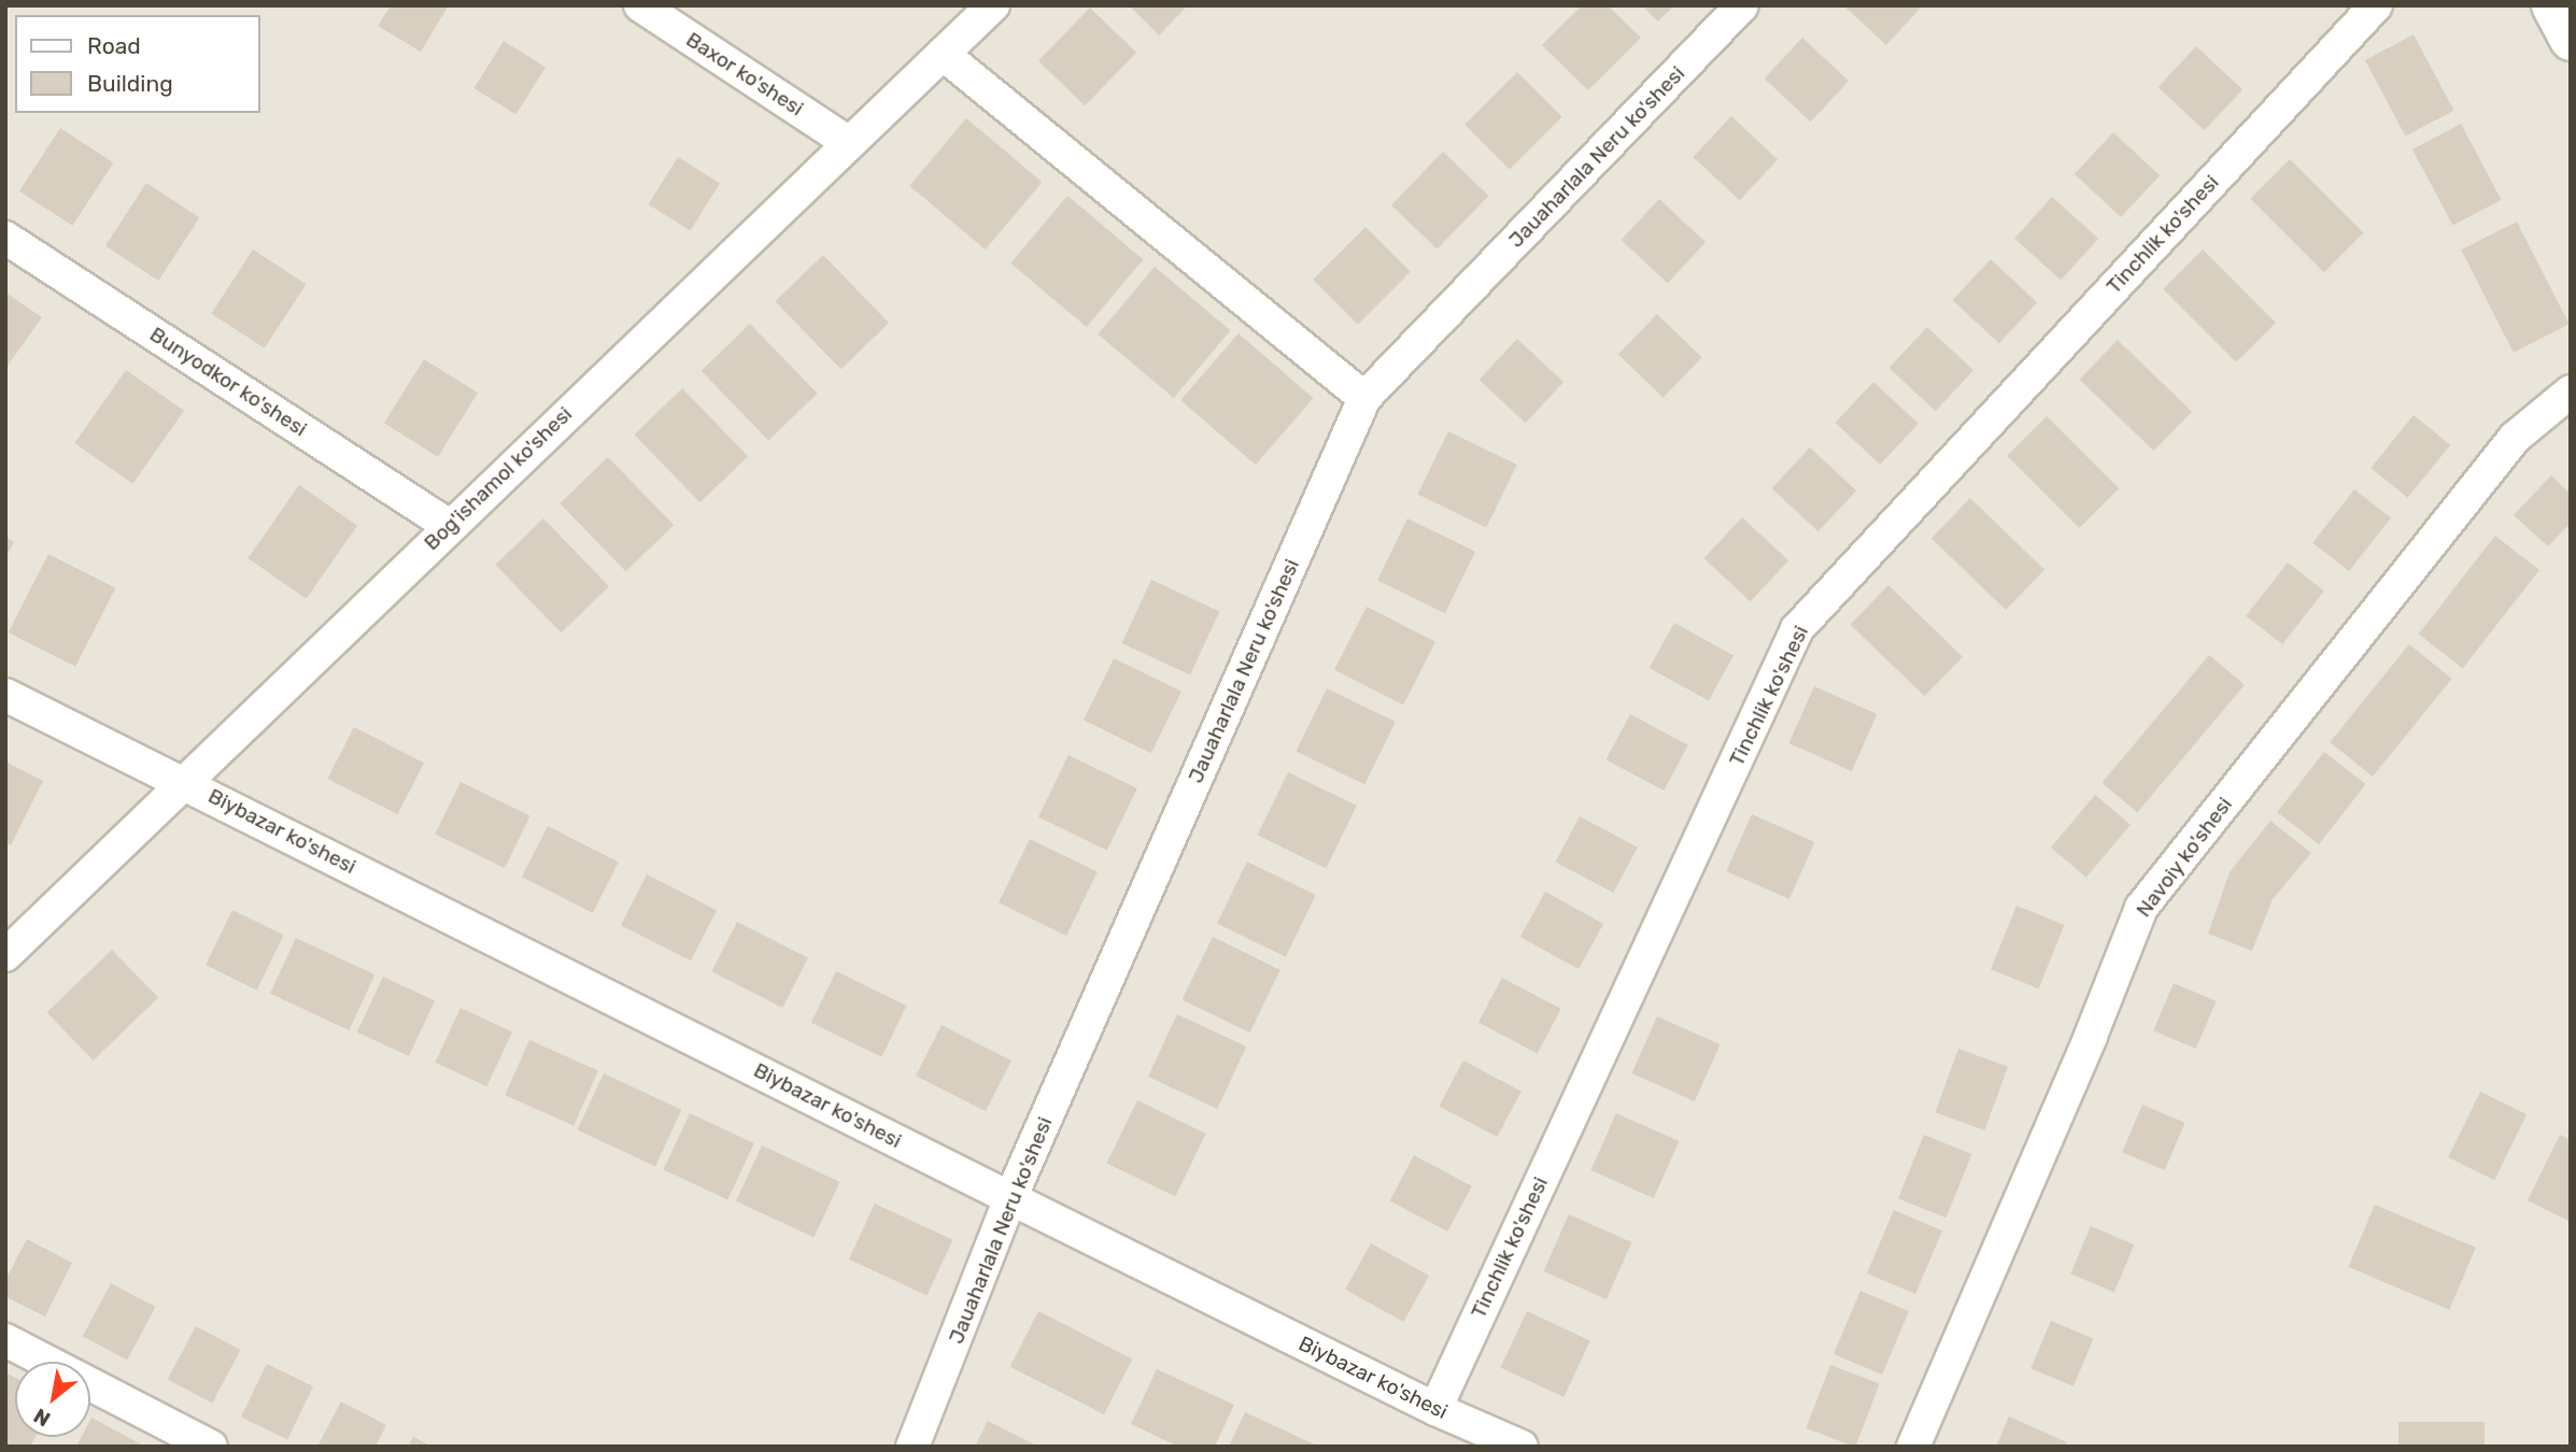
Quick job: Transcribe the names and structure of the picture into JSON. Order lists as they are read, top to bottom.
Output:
{
  "streets": {
    "street": [
      "Baxor ko'shesi",
      "Jauaharlala Neru ko'shesi",
      "Tinchlik ko'shesi",
      "Bunyodkor ko'shesi",
      "Bog'ishamol ko'shesi",
      "Biybazar ko'shesi",
      "Navoiy ko'shesi"
    ]
  },
  "crossings": [
    ["Baxor ko'shesi", "Bog'ishamol ko'shesi"],
    ["Jauaharlala Neru ko'shesi", "Biybazar ko'shesi"],
    ["Tinchlik ko'shesi", "Biybazar ko'shesi"],
    ["Bunyodkor ko'shesi", "Bog'ishamol ko'shesi"],
    ["Bog'ishamol ko'shesi", "Biybazar ko'shesi"]
  ],
  "legend": ["Road", "Building"],
  "north": "bottom left"
}
